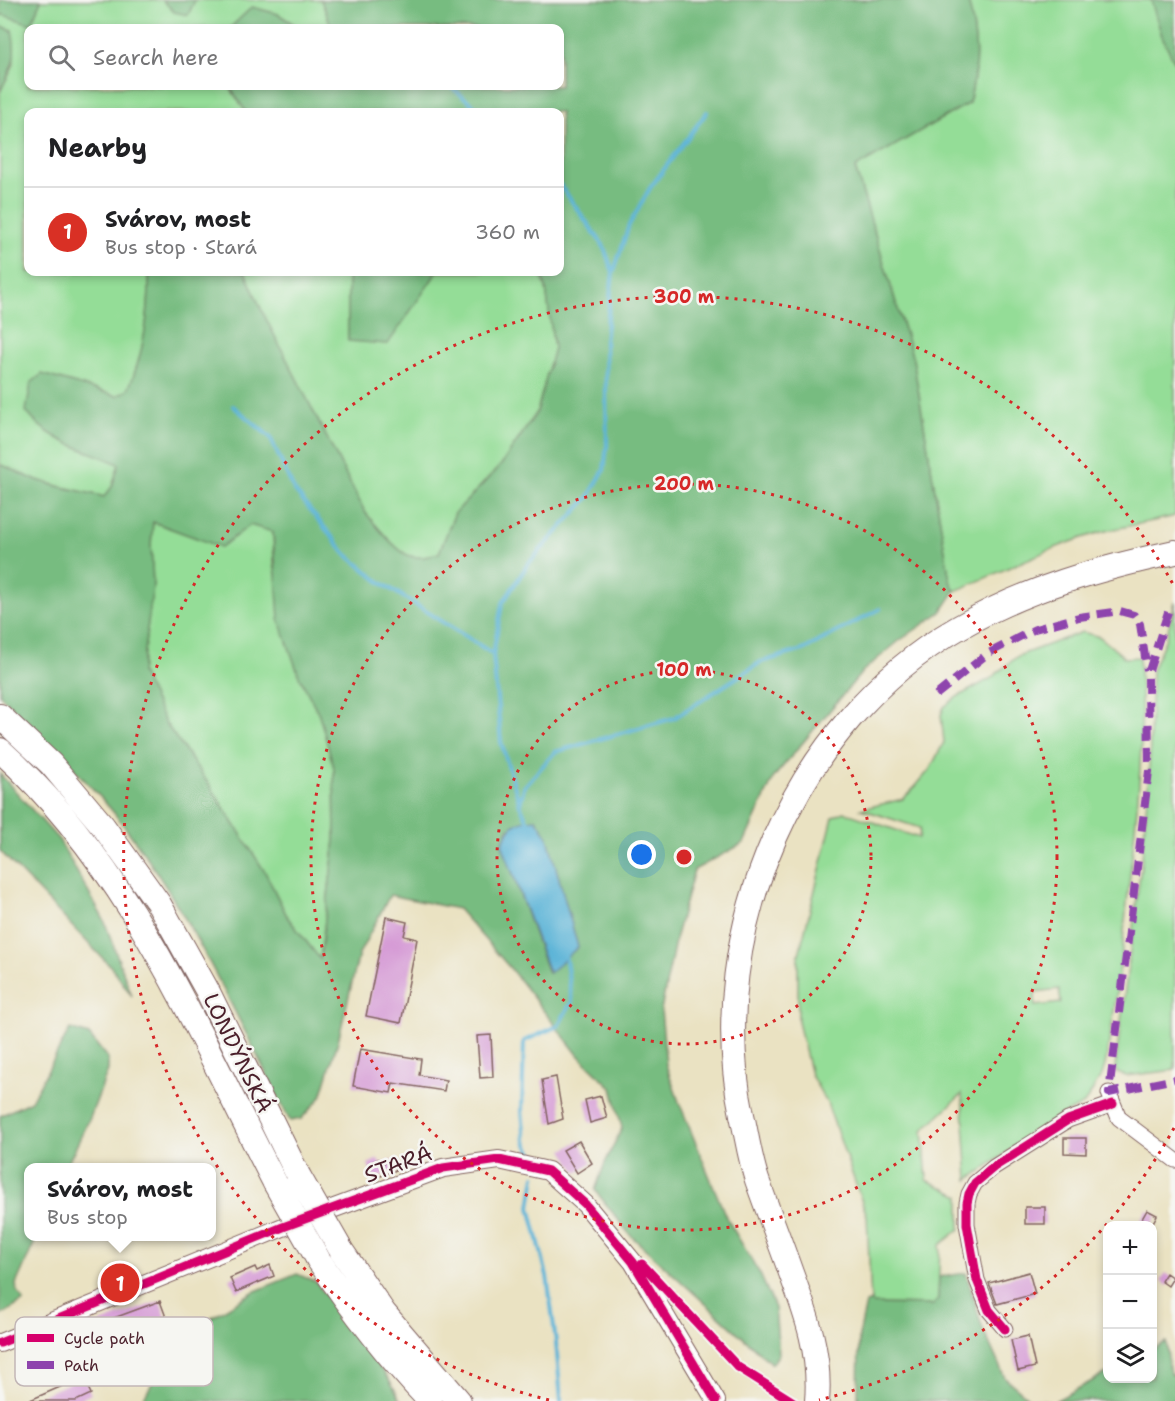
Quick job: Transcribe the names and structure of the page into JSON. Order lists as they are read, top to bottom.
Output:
{
  "streets": {
    "main road": ["LONDÝNSKÁ"],
    "street": ["STARÁ"]
  },
  "legend": ["Cycle path", "Path"],
  "page": {
    "search": "Search here",
    "heading": "Nearby",
    "list": [
      {
        "mark": "1",
        "name": "Svárov, most",
        "note": "Bus stop · Stará",
        "value": "360 m"
      }
    ],
    "popup": ["Svárov, most", "Bus stop"],
    "map_buttons": ["+", "−"],
    "pins": "1"
  },
  "rings": ["300 m", "200 m", "100 m"]
}
